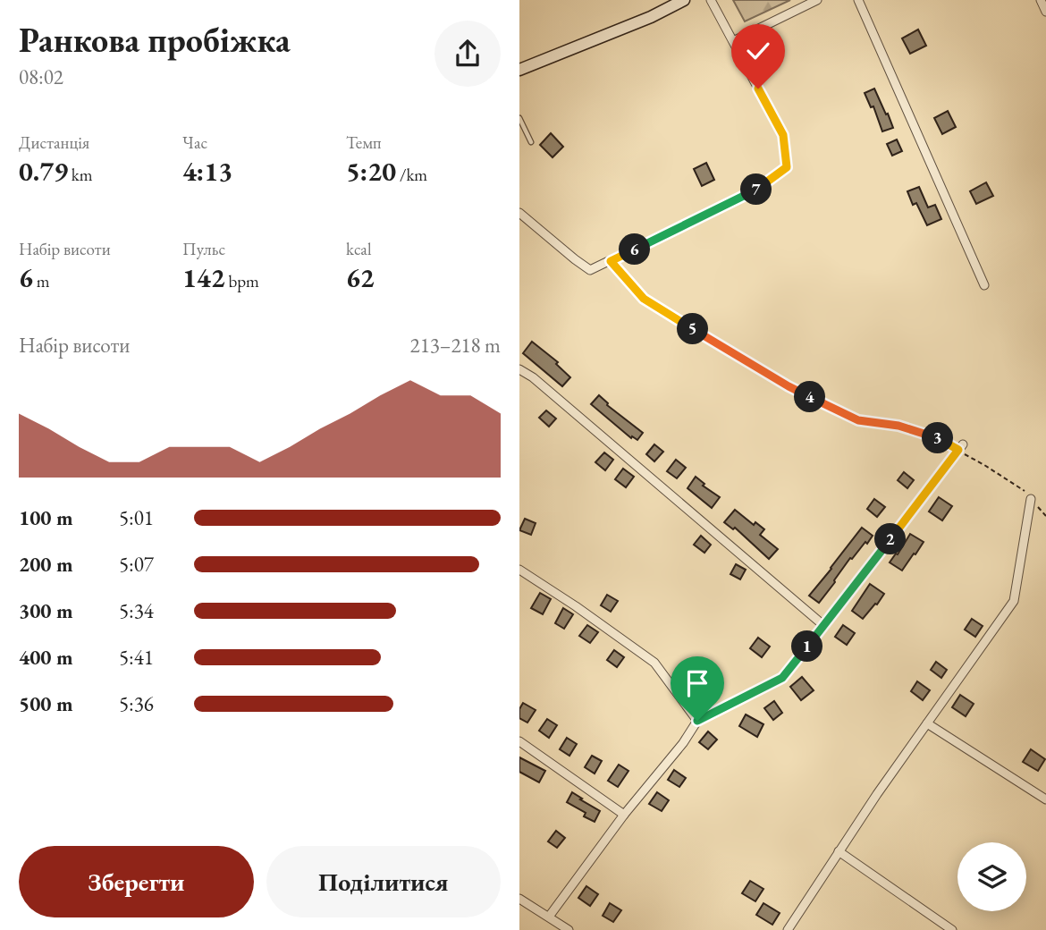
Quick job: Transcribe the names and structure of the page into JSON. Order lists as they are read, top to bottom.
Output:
{
  "page": {
    "heading": ["Ранкова пробіжка", "08:02"],
    "stats": [
      ["Дистанція", "0.79 km"],
      ["Час", "4:13"],
      ["Темп", "5:20 /km"],
      ["Набір висоти", "6 m"],
      ["Пульс", "142 bpm"],
      ["kcal", "62"]
    ],
    "pins": [
      "7",
      "6",
      "5",
      "4",
      "3",
      "2",
      "1"
    ],
    "chart": ["Набір висоти", "213–218 m"],
    "list": [
      {
        "name": "100 m",
        "note": "5:01"
      },
      {
        "name": "200 m",
        "note": "5:07"
      },
      {
        "name": "300 m",
        "note": "5:34"
      },
      {
        "name": "400 m",
        "note": "5:41"
      },
      {
        "name": "500 m",
        "note": "5:36"
      }
    ],
    "buttons": ["Зберегти", "Поділитися"]
  }
}
